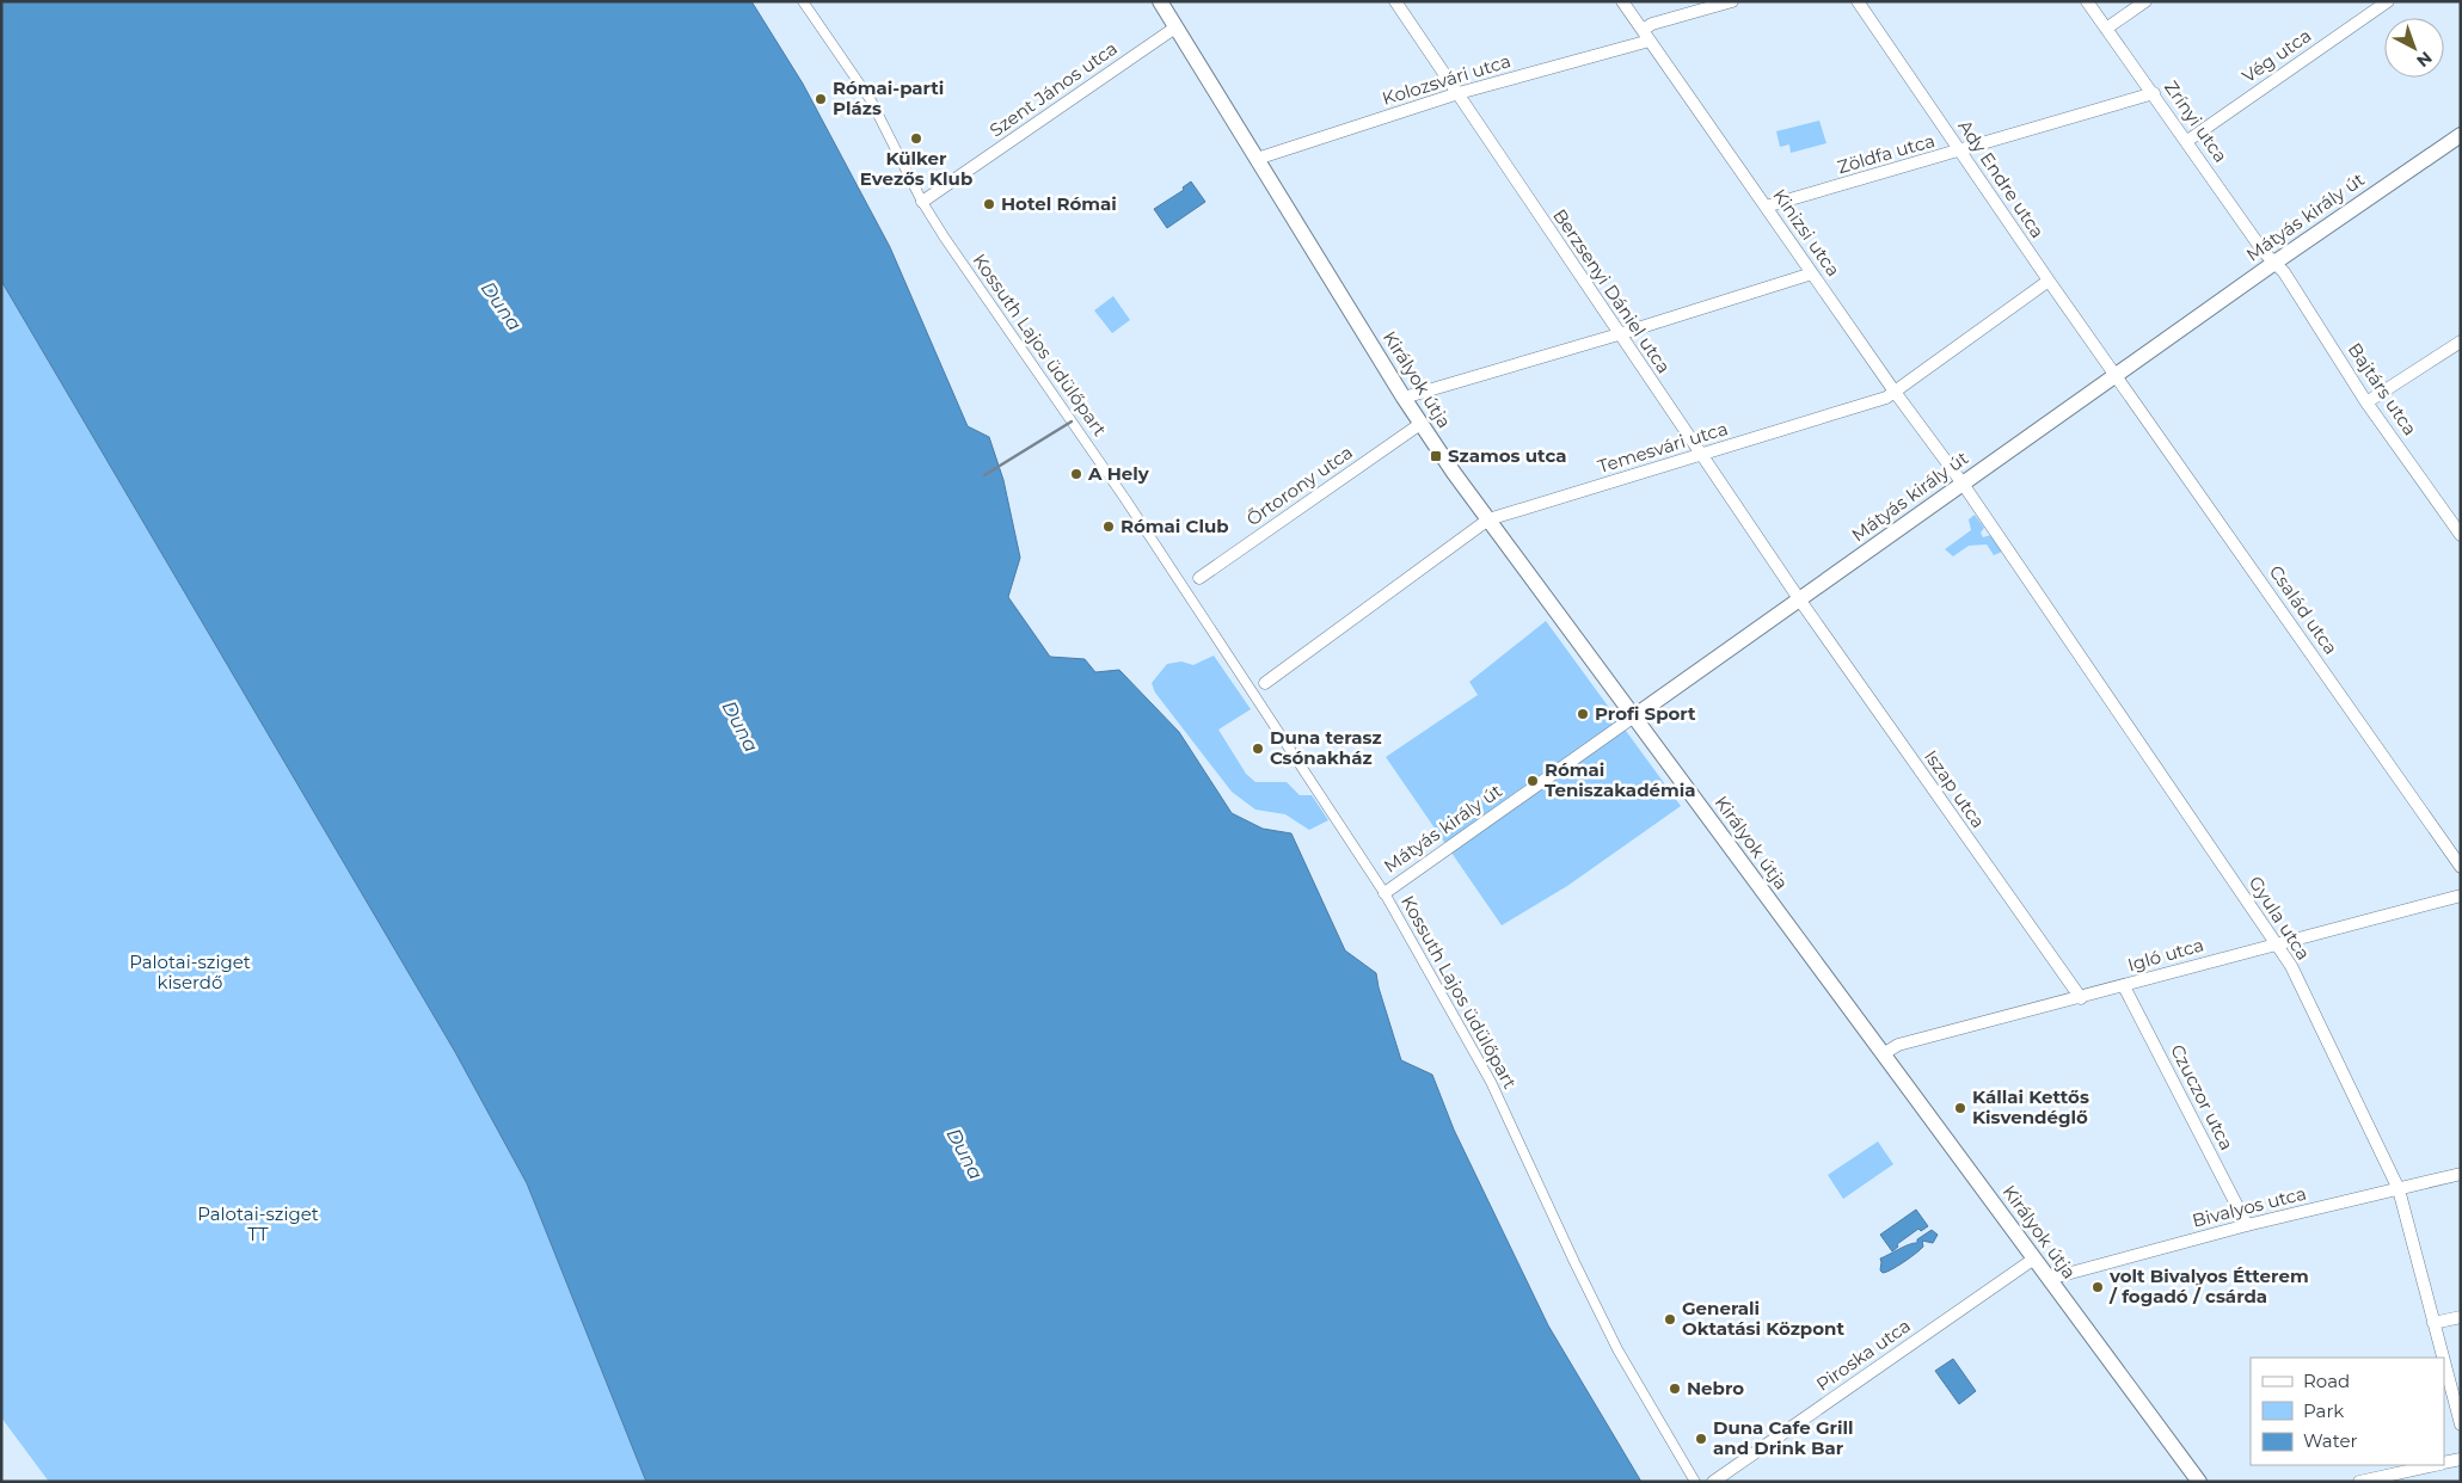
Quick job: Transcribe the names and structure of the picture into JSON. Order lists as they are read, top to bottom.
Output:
{
  "streets": {
    "street": [
      "Vég utca",
      "Kolozsvári utca",
      "Szent János utca",
      "Zrínyi utca",
      "Zöldfa utca",
      "Ady Endre utca",
      "Mátyás király út",
      "Kinizsi utca",
      "Berzsenyi Dániel utca",
      "Kossuth Lajos üdülőpart",
      "Királyok útja",
      "Bajtárs utca",
      "Temesvári utca",
      "Őrtorony utca",
      "Család utca",
      "Iszap utca",
      "Gyula utca",
      "Igló utca",
      "Czuczor utca",
      "Bivalyos utca",
      "Piroska utca"
    ]
  },
  "crossings": [
    ["Vég utca", "Zrínyi utca"],
    ["Kolozsvári utca", "Kinizsi utca"],
    ["Kolozsvári utca", "Berzsenyi Dániel utca"],
    ["Kolozsvári utca", "Királyok útja"],
    ["Szent János utca", "Kossuth Lajos üdülőpart"],
    ["Szent János utca", "Királyok útja"],
    ["Zrínyi utca", "Zöldfa utca"],
    ["Zrínyi utca", "Mátyás király út"],
    ["Zrínyi utca", "Bajtárs utca"],
    ["Zöldfa utca", "Ady Endre utca"],
    ["Zöldfa utca", "Kinizsi utca"],
    ["Ady Endre utca", "Mátyás király út"],
    ["Ady Endre utca", "Temesvári utca"],
    ["Ady Endre utca", "Család utca"],
    ["Mátyás király út", "Kinizsi utca"],
    ["Mátyás király út", "Berzsenyi Dániel utca"],
    ["Mátyás király út", "Kossuth Lajos üdülőpart"],
    ["Mátyás király út", "Királyok útja"],
    ["Mátyás király út", "Bajtárs utca"],
    ["Mátyás király út", "Család utca"],
    ["Mátyás király út", "Iszap utca"],
    ["Mátyás király út", "Gyula utca"],
    ["Kinizsi utca", "Temesvári utca"],
    ["Kinizsi utca", "Gyula utca"],
    ["Berzsenyi Dániel utca", "Temesvári utca"],
    ["Berzsenyi Dániel utca", "Iszap utca"],
    ["Királyok útja", "Temesvári utca"],
    ["Királyok útja", "Őrtorony utca"],
    ["Királyok útja", "Igló utca"],
    ["Királyok útja", "Bivalyos utca"],
    ["Királyok útja", "Piroska utca"],
    ["Iszap utca", "Igló utca"],
    ["Gyula utca", "Igló utca"],
    ["Gyula utca", "Bivalyos utca"],
    ["Igló utca", "Czuczor utca"],
    ["Czuczor utca", "Bivalyos utca"]
  ],
  "water": ["Duna"],
  "parks": ["Palotai-sziget kiserdő", "Palotai-sziget TT"],
  "places": {
    "other": [
      "Római-parti Plázs",
      "Külker Evezős Klub",
      "Hotel Római",
      "A Hely",
      "Római Club",
      "Profi Sport",
      "Duna terasz Csónakház",
      "Római Teniszakadémia",
      "Kállai Kettős Kisvendéglő",
      "volt Bivalyos Étterem / fogadó / csárda",
      "Generali Oktatási Központ",
      "Nebro",
      "Duna Cafe Grill and Drink Bar"
    ],
    "transit": ["Szamos utca"]
  },
  "legend": ["Road", "Park", "Water"],
  "north": "bottom right"
}
